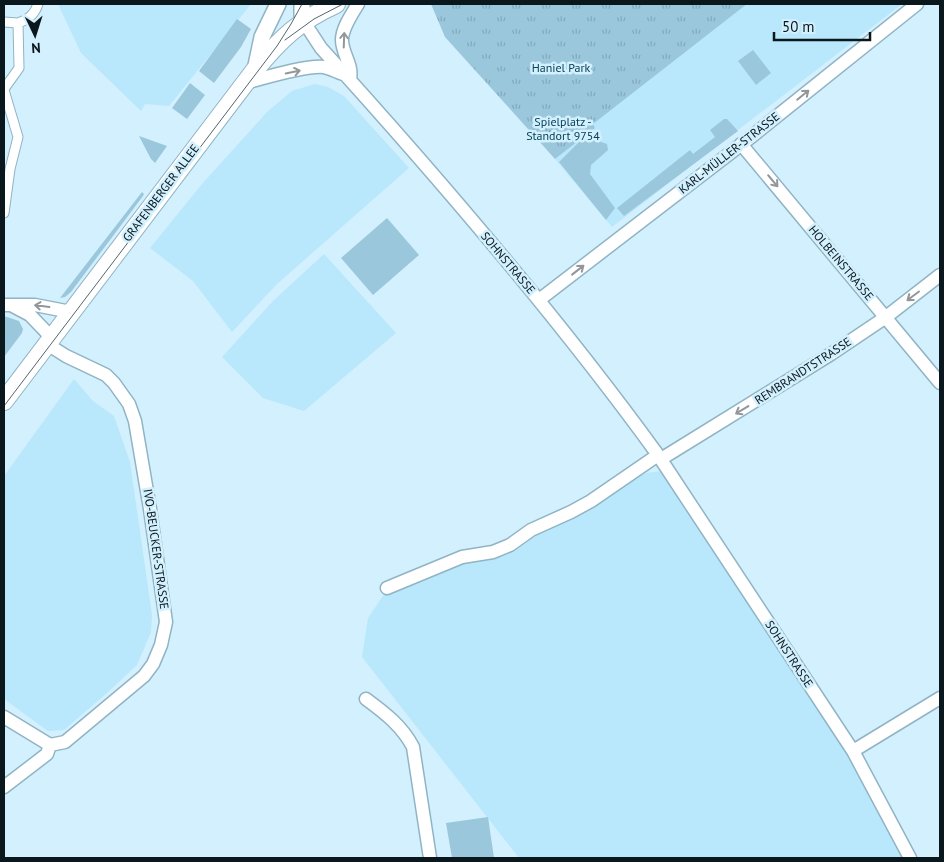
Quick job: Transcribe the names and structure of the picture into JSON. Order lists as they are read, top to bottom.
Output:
{
  "streets": {
    "main road": ["GRAFENBERGER ALLEE"],
    "street": [
      "KARL-MÜLLER-STRASSE",
      "SOHNSTRASSE",
      "HOLBEINSTRASSE",
      "REMBRANDTSTRASSE",
      "IVO-BEUCKER-STRASSE"
    ]
  },
  "crossings": [
    ["KARL-MÜLLER-STRASSE", "SOHNSTRASSE"],
    ["KARL-MÜLLER-STRASSE", "HOLBEINSTRASSE"],
    ["GRAFENBERGER ALLEE", "SOHNSTRASSE"],
    ["GRAFENBERGER ALLEE", "IVO-BEUCKER-STRASSE"],
    ["SOHNSTRASSE", "REMBRANDTSTRASSE"],
    ["HOLBEINSTRASSE", "REMBRANDTSTRASSE"]
  ],
  "one_way": ["KARL-MÜLLER-STRASSE", "HOLBEINSTRASSE", "REMBRANDTSTRASSE"],
  "parks": ["Haniel Park", "Spielplatz - Standort 9754"],
  "scale_bar": "50 m",
  "north": "bottom"
}
